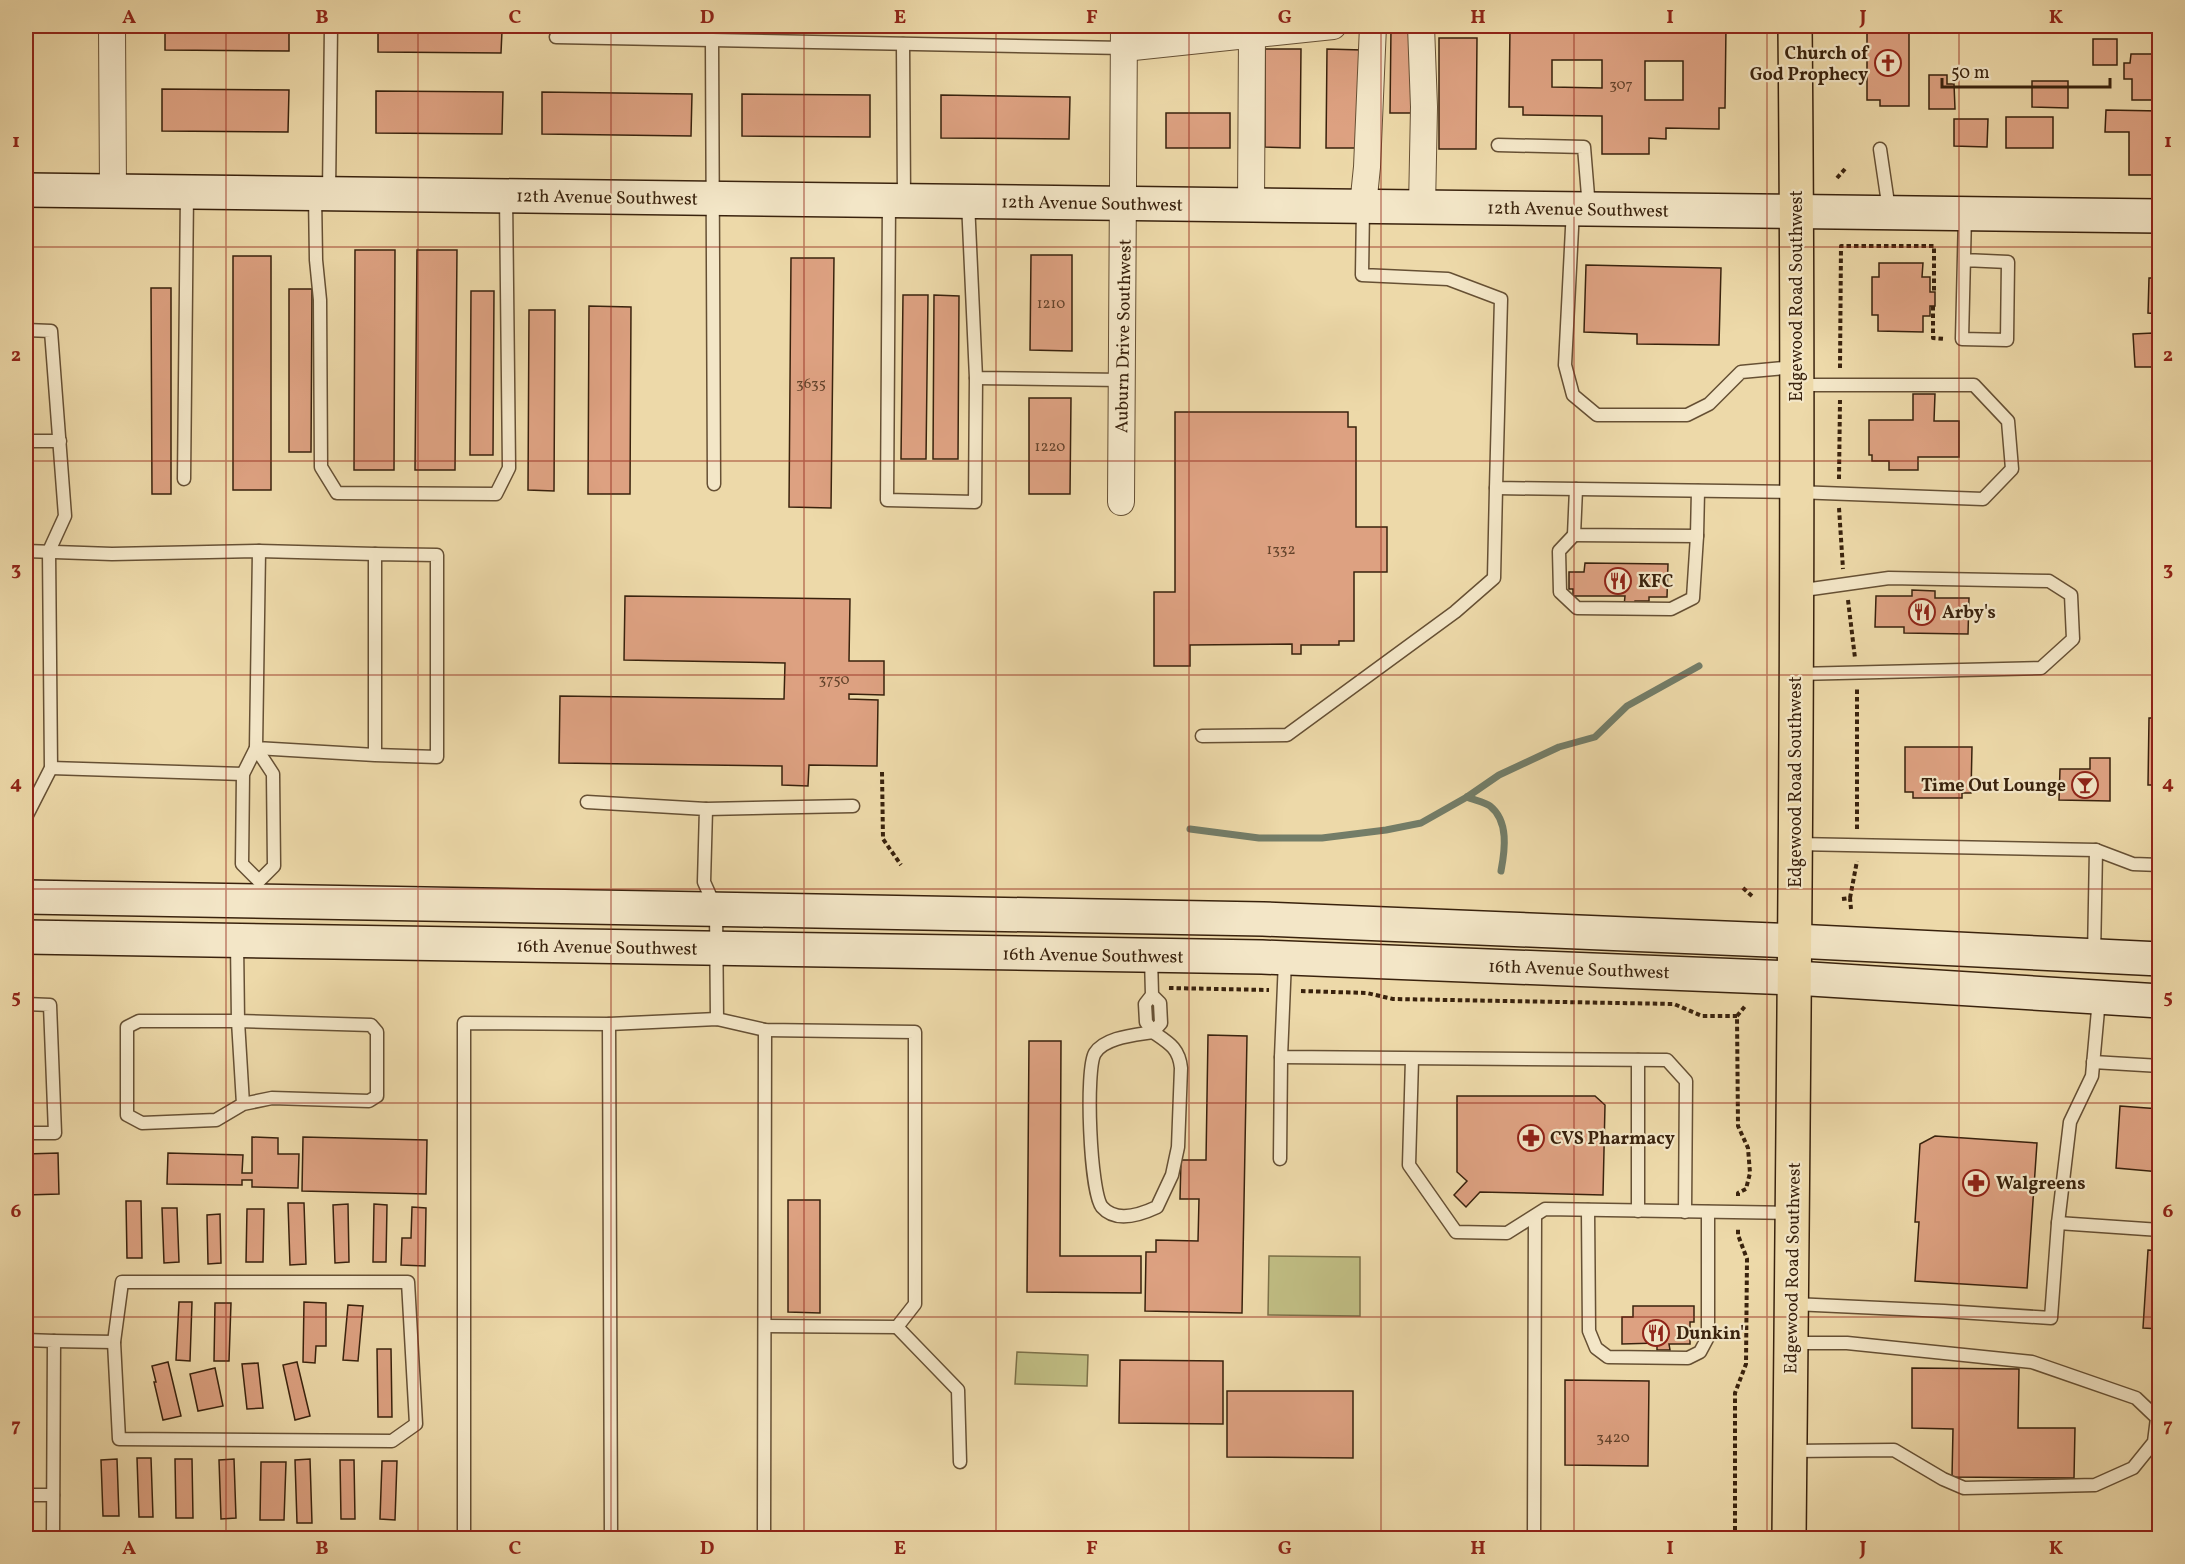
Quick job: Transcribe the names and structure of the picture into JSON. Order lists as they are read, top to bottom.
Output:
{
  "streets": {
    "main road": ["12th Avenue Southwest", "Edgewood Road Southwest", "16th Avenue Southwest"],
    "street": ["Auburn Drive Southwest"]
  },
  "crossings": [
    ["12th Avenue Southwest", "Edgewood Road Southwest"],
    ["12th Avenue Southwest", "Auburn Drive Southwest"],
    ["Edgewood Road Southwest", "16th Avenue Southwest"]
  ],
  "places": {
    "church": ["Church of God Prophecy"],
    "restaurant": ["KFC", "Arby's", "Dunkin'"],
    "bar": ["Time Out Lounge"],
    "pharmacy": ["CVS Pharmacy", "Walgreens"]
  },
  "house_numbers": [
    "307",
    "1210",
    "3635",
    "1220",
    "1332",
    "3750",
    "3420"
  ],
  "scale_bar": "50 m",
  "grid": {
    "columns": [
      "A",
      "B",
      "C",
      "D",
      "E",
      "F",
      "G",
      "H",
      "I",
      "J",
      "K"
    ],
    "rows": [
      "1",
      "2",
      "3",
      "4",
      "5",
      "6",
      "7"
    ]
  }
}
